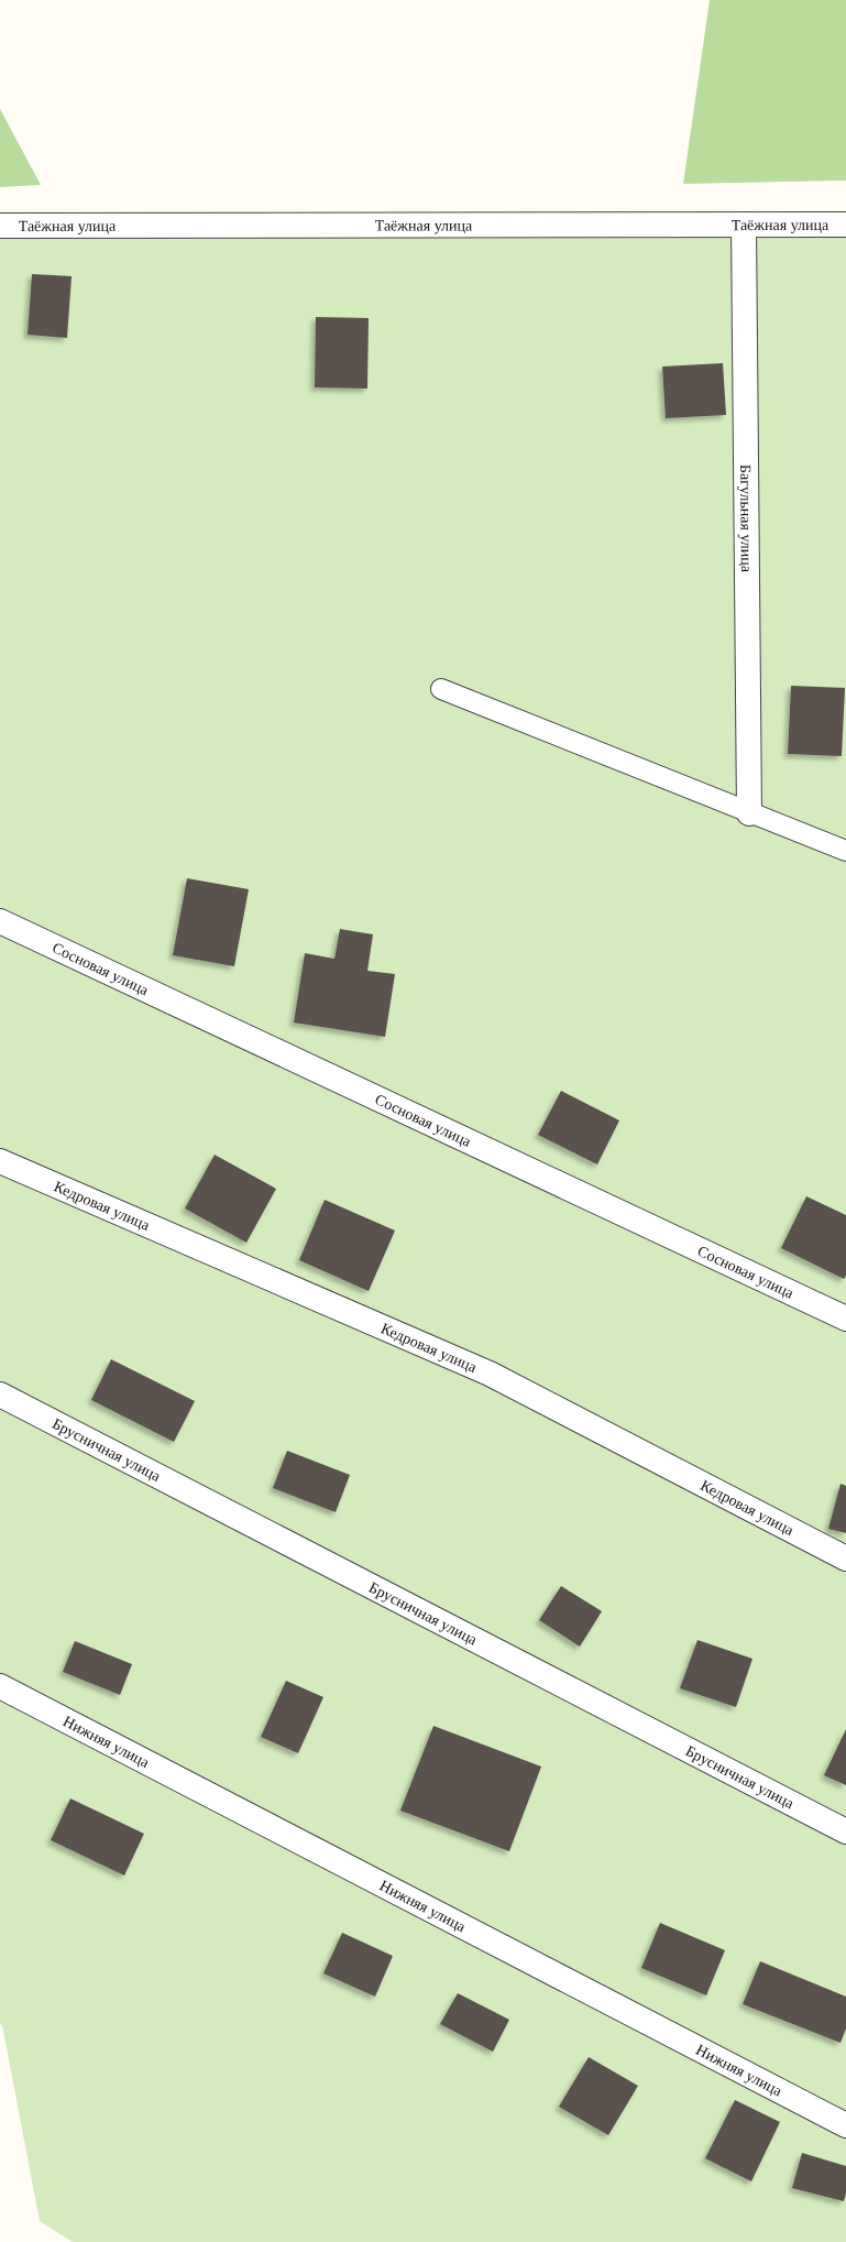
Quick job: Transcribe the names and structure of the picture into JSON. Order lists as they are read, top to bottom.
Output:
{
  "streets": {
    "street": [
      "Таёжная улица",
      "Багульная улица",
      "Сосновая улица",
      "Кедровая улица",
      "Брусничная улица",
      "Нижняя улица"
    ]
  },
  "crossings": [
    ["Таёжная улица", "Багульная улица"]
  ]
}
